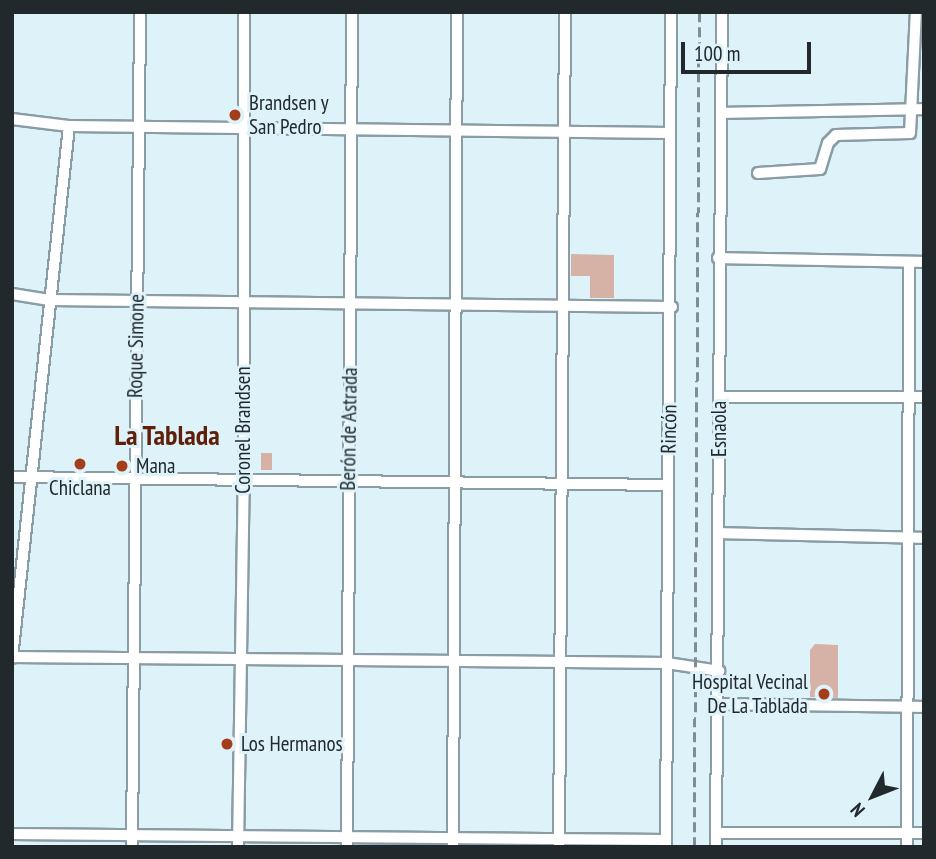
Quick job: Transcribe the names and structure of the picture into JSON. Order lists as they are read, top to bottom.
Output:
{
  "streets": {
    "street": [
      "Roque Simone",
      "Berón de Astrada",
      "Rincón",
      "Esnaola",
      "Coronel Brandsen"
    ]
  },
  "districts": ["La Tablada"],
  "places": [
    "Brandsen y San Pedro",
    "Chiclana",
    "Mana",
    "Hospital Vecinal De La Tablada",
    "Los Hermanos"
  ],
  "scale_bar": "100 m",
  "north": "bottom left"
}
